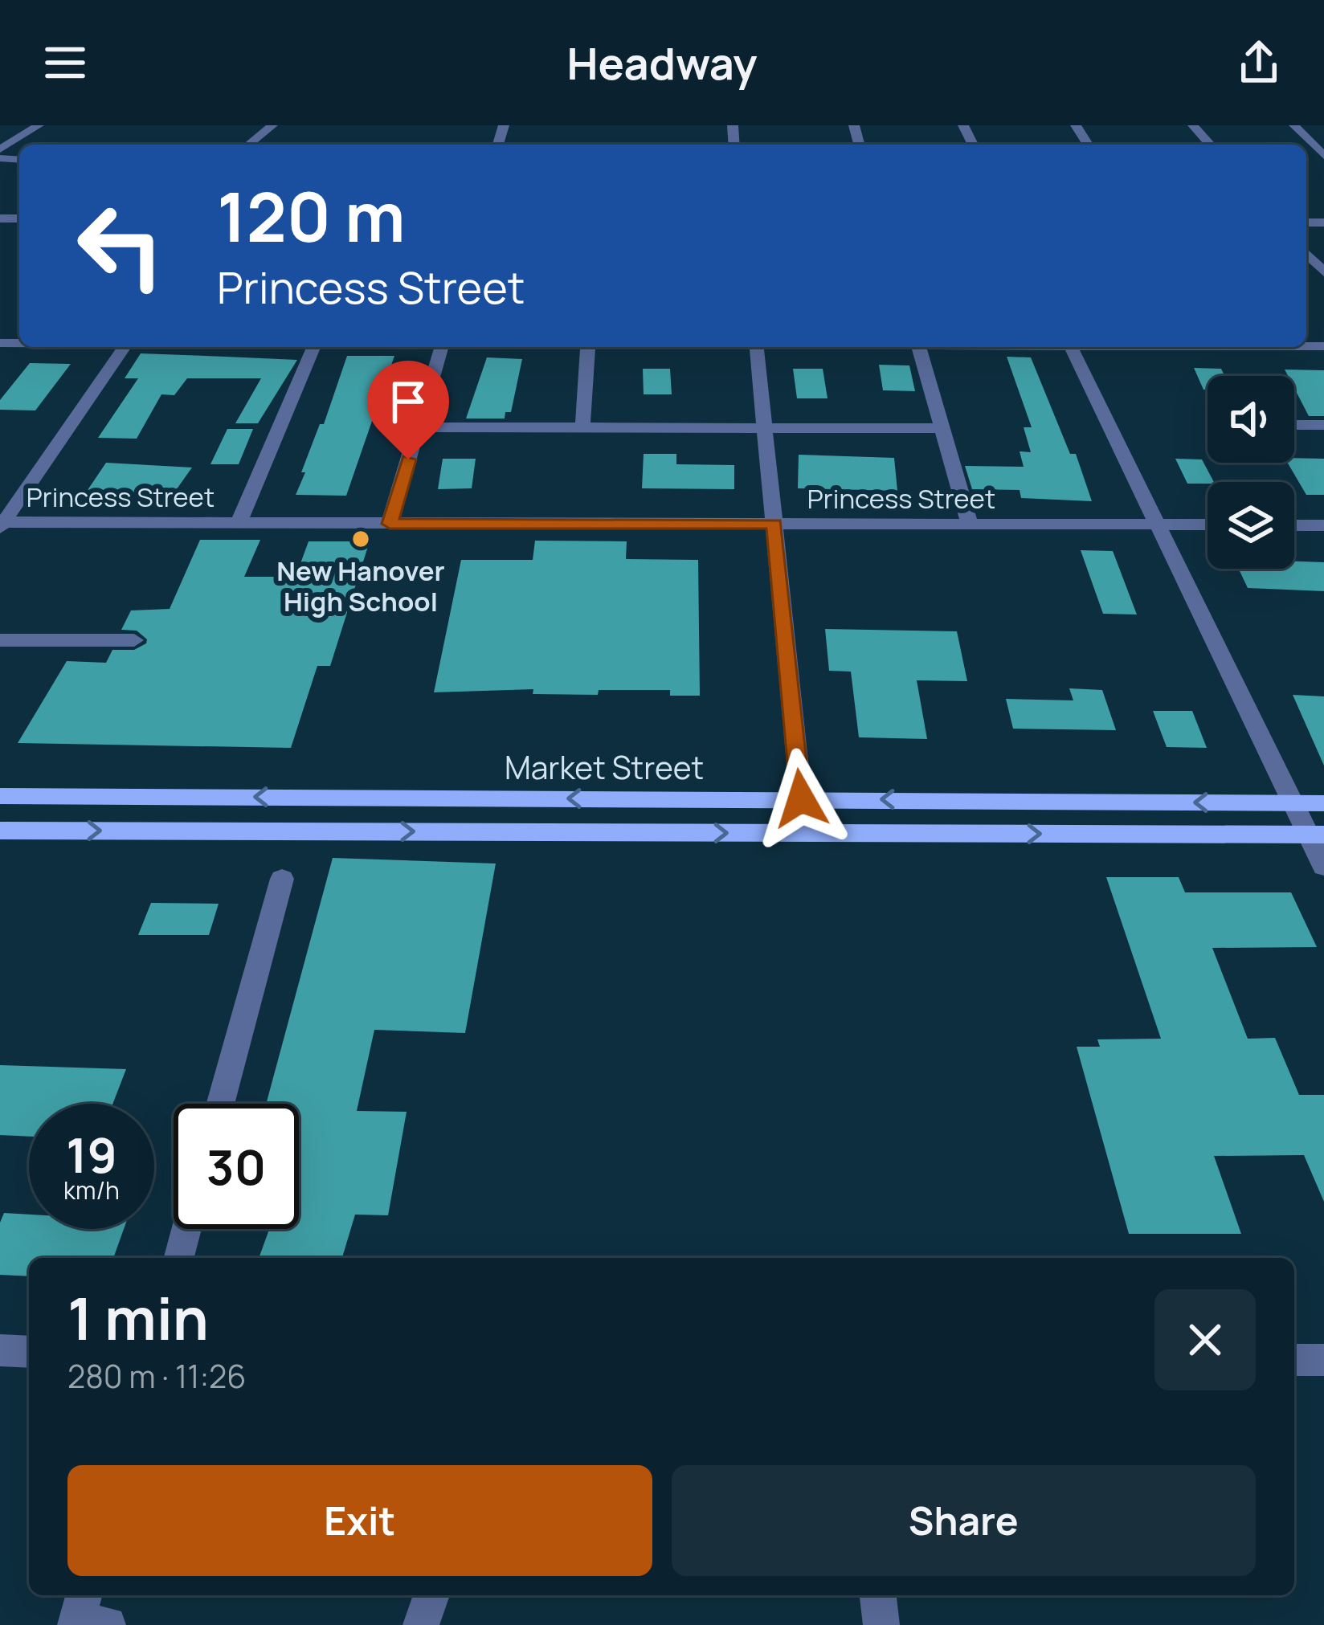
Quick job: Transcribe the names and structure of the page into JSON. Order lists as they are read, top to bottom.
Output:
{
  "streets": {
    "main road": ["Market Street"],
    "street": ["Princess Street"]
  },
  "places": ["New Hanover High School"],
  "page": {
    "header": "Headway",
    "turn": ["120 m", "Princess Street"],
    "speed": "19 km/h",
    "limit": "30",
    "heading": ["1 min", "280 m · 11:26"],
    "buttons": ["Exit", "Share"]
  }
}
